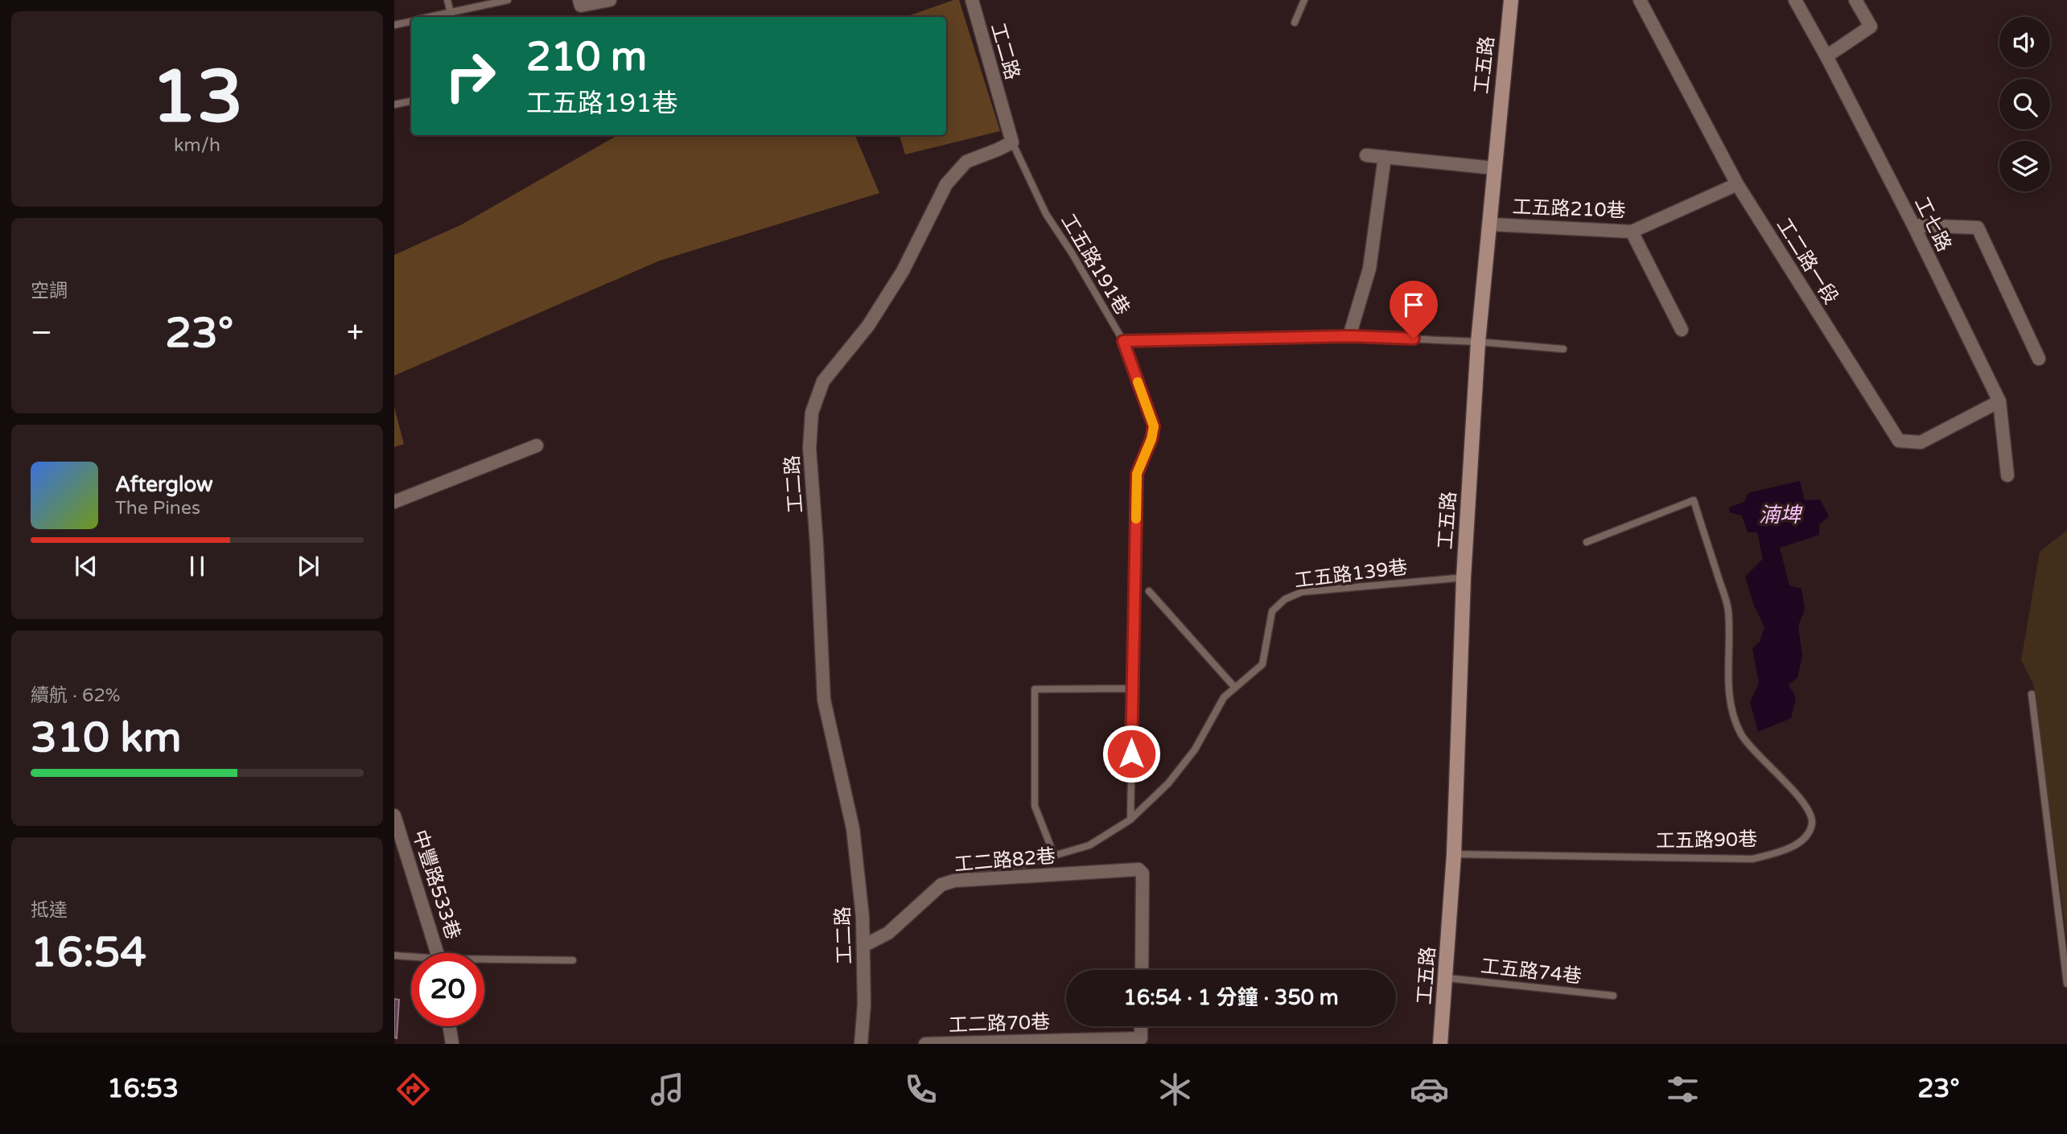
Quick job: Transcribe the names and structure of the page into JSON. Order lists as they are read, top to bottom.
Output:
{
  "streets": {
    "street": [
      "工二路",
      "工五路",
      "工五路210巷",
      "工七路",
      "工二路一段",
      "工二路82巷",
      "中豐路533巷",
      "工二路70巷"
    ],
    "lane": [
      "工五路191巷",
      "工五路139巷",
      "工五路90巷",
      "工五路74巷"
    ]
  },
  "crossings": [
    ["工二路", "工五路191巷"],
    ["工二路", "工二路82巷"],
    ["工五路", "工五路210巷"],
    ["工五路", "工五路191巷"],
    ["工五路", "工五路139巷"],
    ["工五路", "工五路90巷"],
    ["工五路", "工五路74巷"],
    ["工五路210巷", "工二路一段"],
    ["工七路", "工二路一段"],
    ["工五路139巷", "工二路82巷"]
  ],
  "water": ["湳埤"],
  "page": {
    "tile": [
      ["13", "km/h"],
      "空調",
      ["續航 · 62%", "310 km"],
      ["抵達", "16:54"]
    ],
    "turn": ["210 m", "工五路191巷"],
    "heat": ["−", "23°", "+"],
    "song": ["Afterglow", "The Pines"],
    "limit": "20",
    "trip": "16:54 · 1 分鐘 · 350 m",
    "tabs": ["16:53", "23°"]
  }
}
